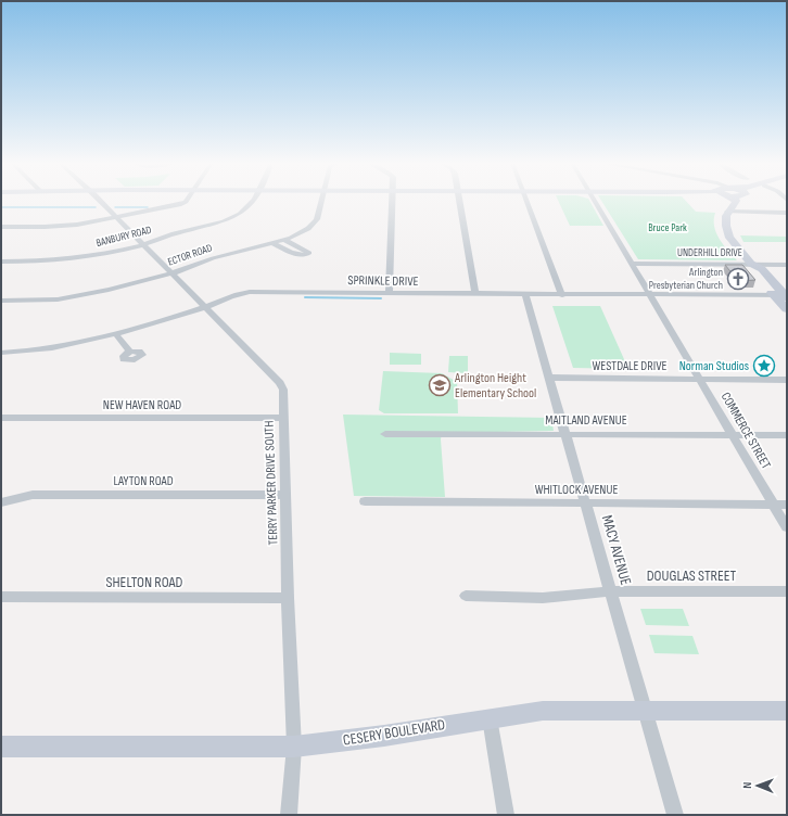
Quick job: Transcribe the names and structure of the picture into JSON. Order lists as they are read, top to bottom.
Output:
{
  "streets": {
    "main road": ["CESERY BOULEVARD"],
    "street": [
      "BANBURY ROAD",
      "UNDERHILL DRIVE",
      "ECTOR ROAD",
      "SPRINKLE DRIVE",
      "WESTDALE DRIVE",
      "NEW HAVEN ROAD",
      "MAITLAND AVENUE",
      "COMMERCE STREET",
      "LAYTON ROAD",
      "TERRY PARKER DRIVE SOUTH",
      "WHITLOCK AVENUE",
      "MACY AVENUE",
      "DOUGLAS STREET",
      "SHELTON ROAD"
    ]
  },
  "crossings": [
    ["BANBURY ROAD", "TERRY PARKER DRIVE SOUTH"],
    ["UNDERHILL DRIVE", "COMMERCE STREET"],
    ["ECTOR ROAD", "TERRY PARKER DRIVE SOUTH"],
    ["SPRINKLE DRIVE", "COMMERCE STREET"],
    ["SPRINKLE DRIVE", "TERRY PARKER DRIVE SOUTH"],
    ["SPRINKLE DRIVE", "MACY AVENUE"],
    ["WESTDALE DRIVE", "COMMERCE STREET"],
    ["WESTDALE DRIVE", "MACY AVENUE"],
    ["NEW HAVEN ROAD", "TERRY PARKER DRIVE SOUTH"],
    ["MAITLAND AVENUE", "COMMERCE STREET"],
    ["MAITLAND AVENUE", "MACY AVENUE"],
    ["COMMERCE STREET", "WHITLOCK AVENUE"],
    ["LAYTON ROAD", "TERRY PARKER DRIVE SOUTH"],
    ["TERRY PARKER DRIVE SOUTH", "SHELTON ROAD"],
    ["TERRY PARKER DRIVE SOUTH", "CESERY BOULEVARD"],
    ["WHITLOCK AVENUE", "MACY AVENUE"],
    ["MACY AVENUE", "DOUGLAS STREET"],
    ["MACY AVENUE", "CESERY BOULEVARD"]
  ],
  "parks": ["Bruce Park"],
  "places": {
    "church": ["Arlington Presbyterian Church"],
    "place": ["Norman Studios"],
    "school or university": ["Arlington Height Elementary School"]
  },
  "north": "left"
}
